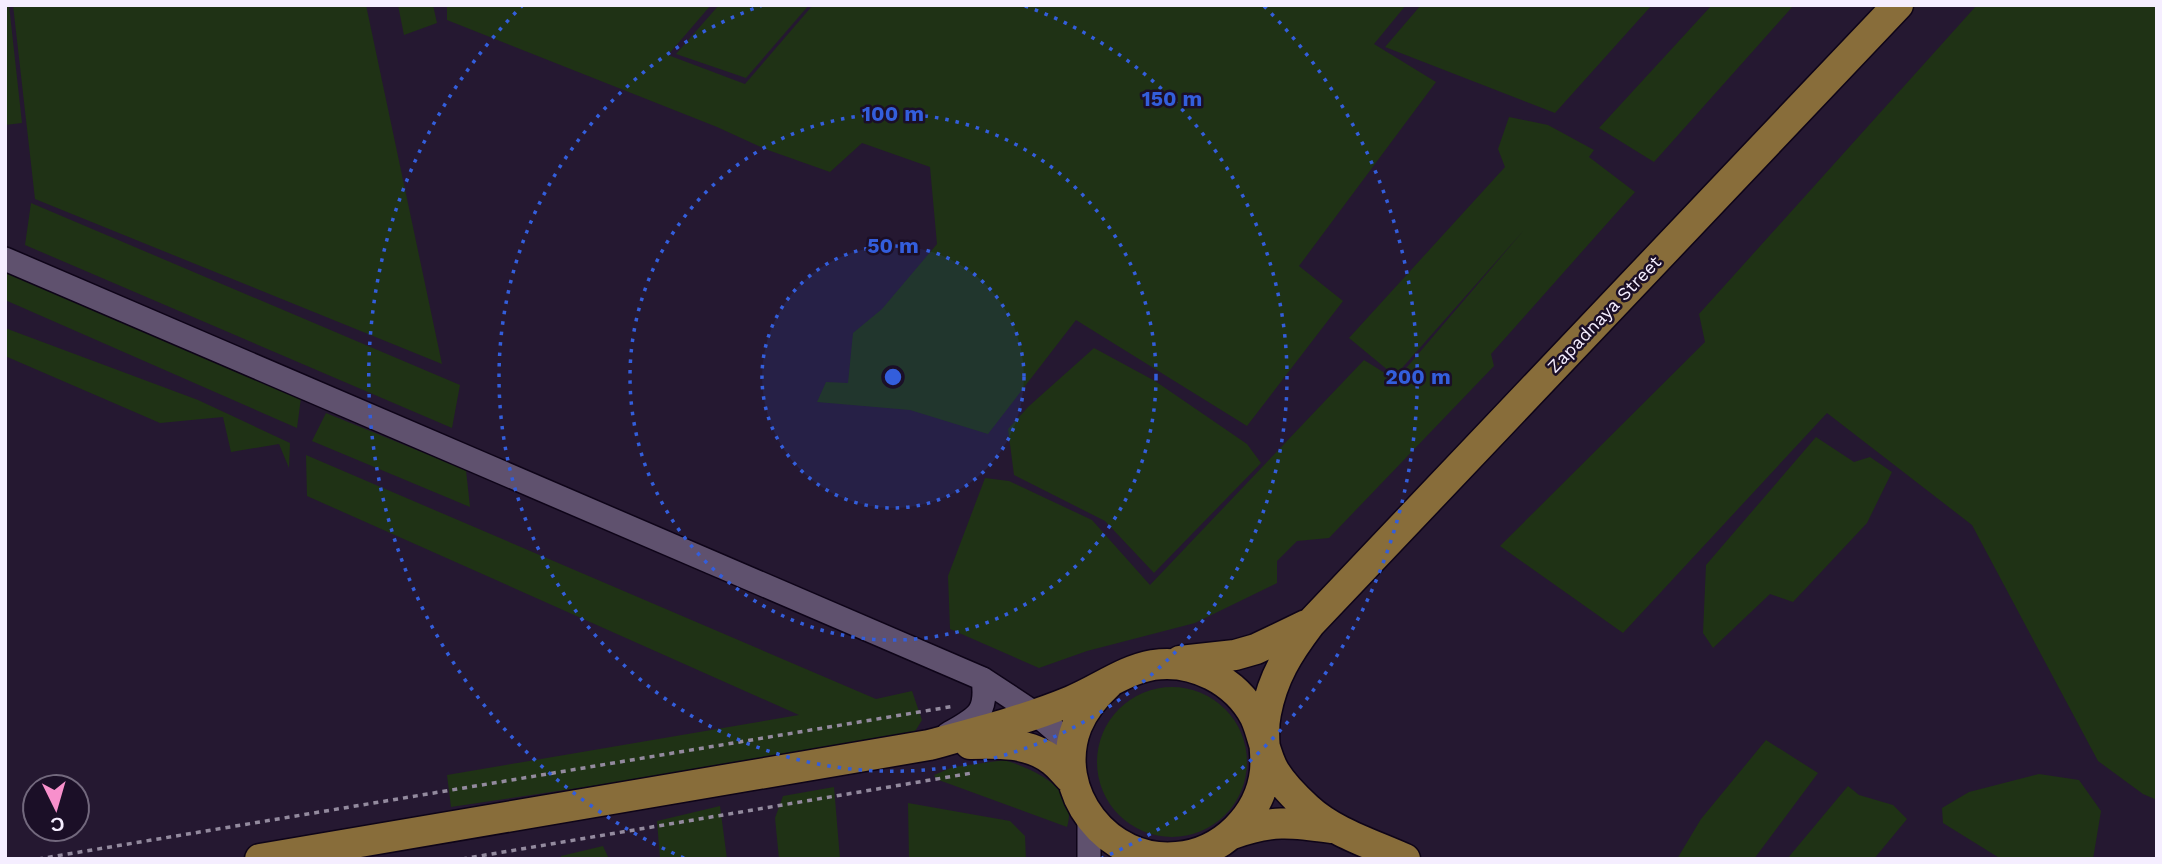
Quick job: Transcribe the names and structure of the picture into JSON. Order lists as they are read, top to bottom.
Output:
{
  "streets": {
    "main road": ["Zapadnaya Street"]
  },
  "north": "bottom",
  "rings": [
    "150 m",
    "100 m",
    "50 m",
    "200 m"
  ]
}
